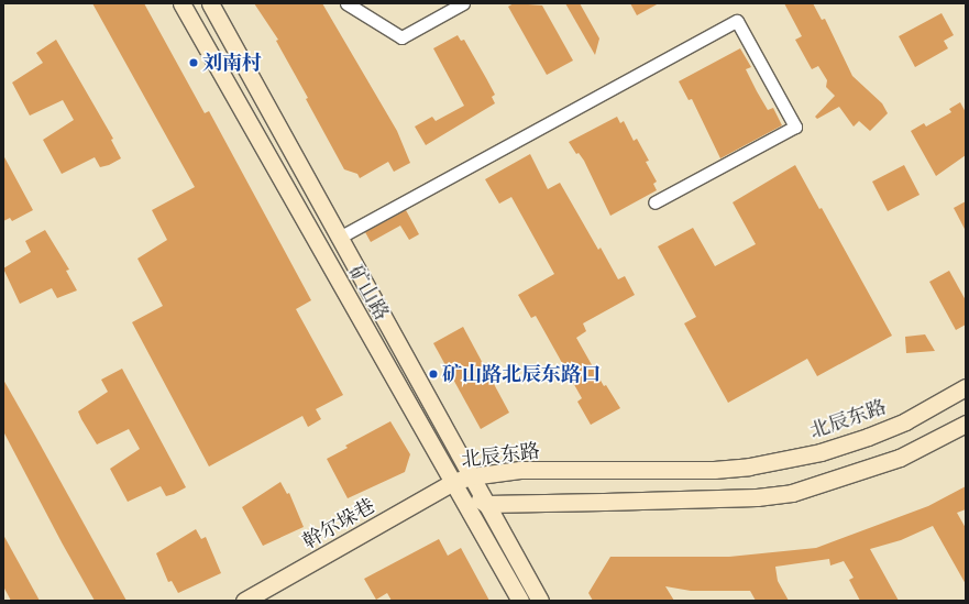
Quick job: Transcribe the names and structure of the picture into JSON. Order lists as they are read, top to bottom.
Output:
{
  "streets": {
    "main road": ["矿山路", "北辰东路", "幹尔垛巷"]
  },
  "crossings": [
    ["矿山路", "北辰东路"],
    ["矿山路", "幹尔垛巷"],
    ["北辰东路", "幹尔垛巷"]
  ],
  "places": ["刘南村", "矿山路北辰东路口"]
}
